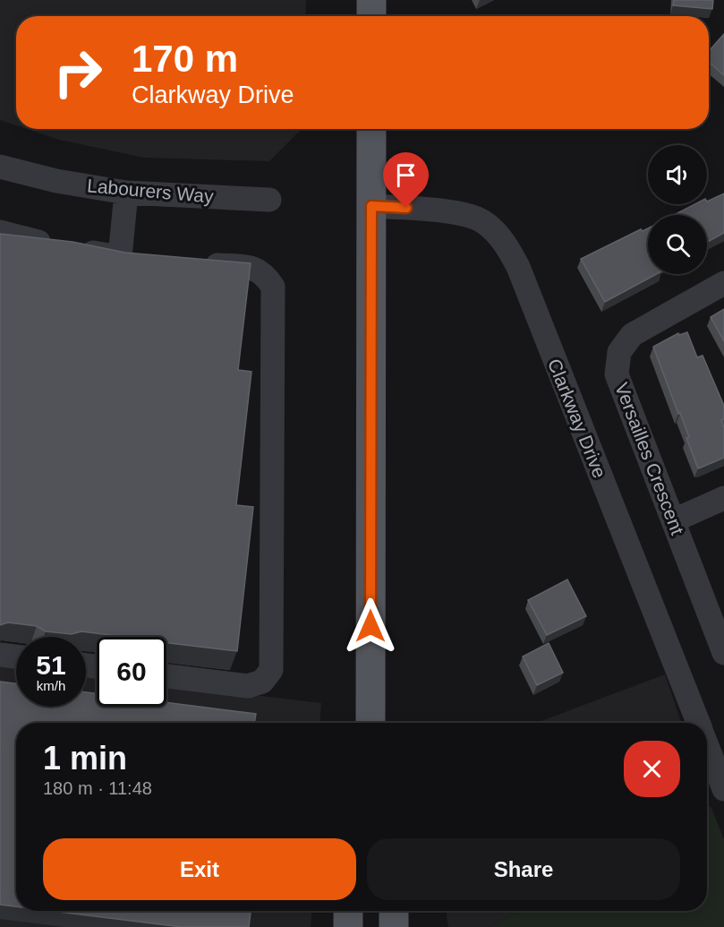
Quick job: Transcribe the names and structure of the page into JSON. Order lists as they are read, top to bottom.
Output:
{
  "streets": {
    "street": ["Labourers Way", "Clarkway Drive", "Versailles Crescent"]
  },
  "page": {
    "turn": ["170 m", "Clarkway Drive"],
    "speed": "51 km/h",
    "limit": "60",
    "heading": ["1 min", "180 m · 11:48"],
    "buttons": ["Exit", "Share"]
  }
}
